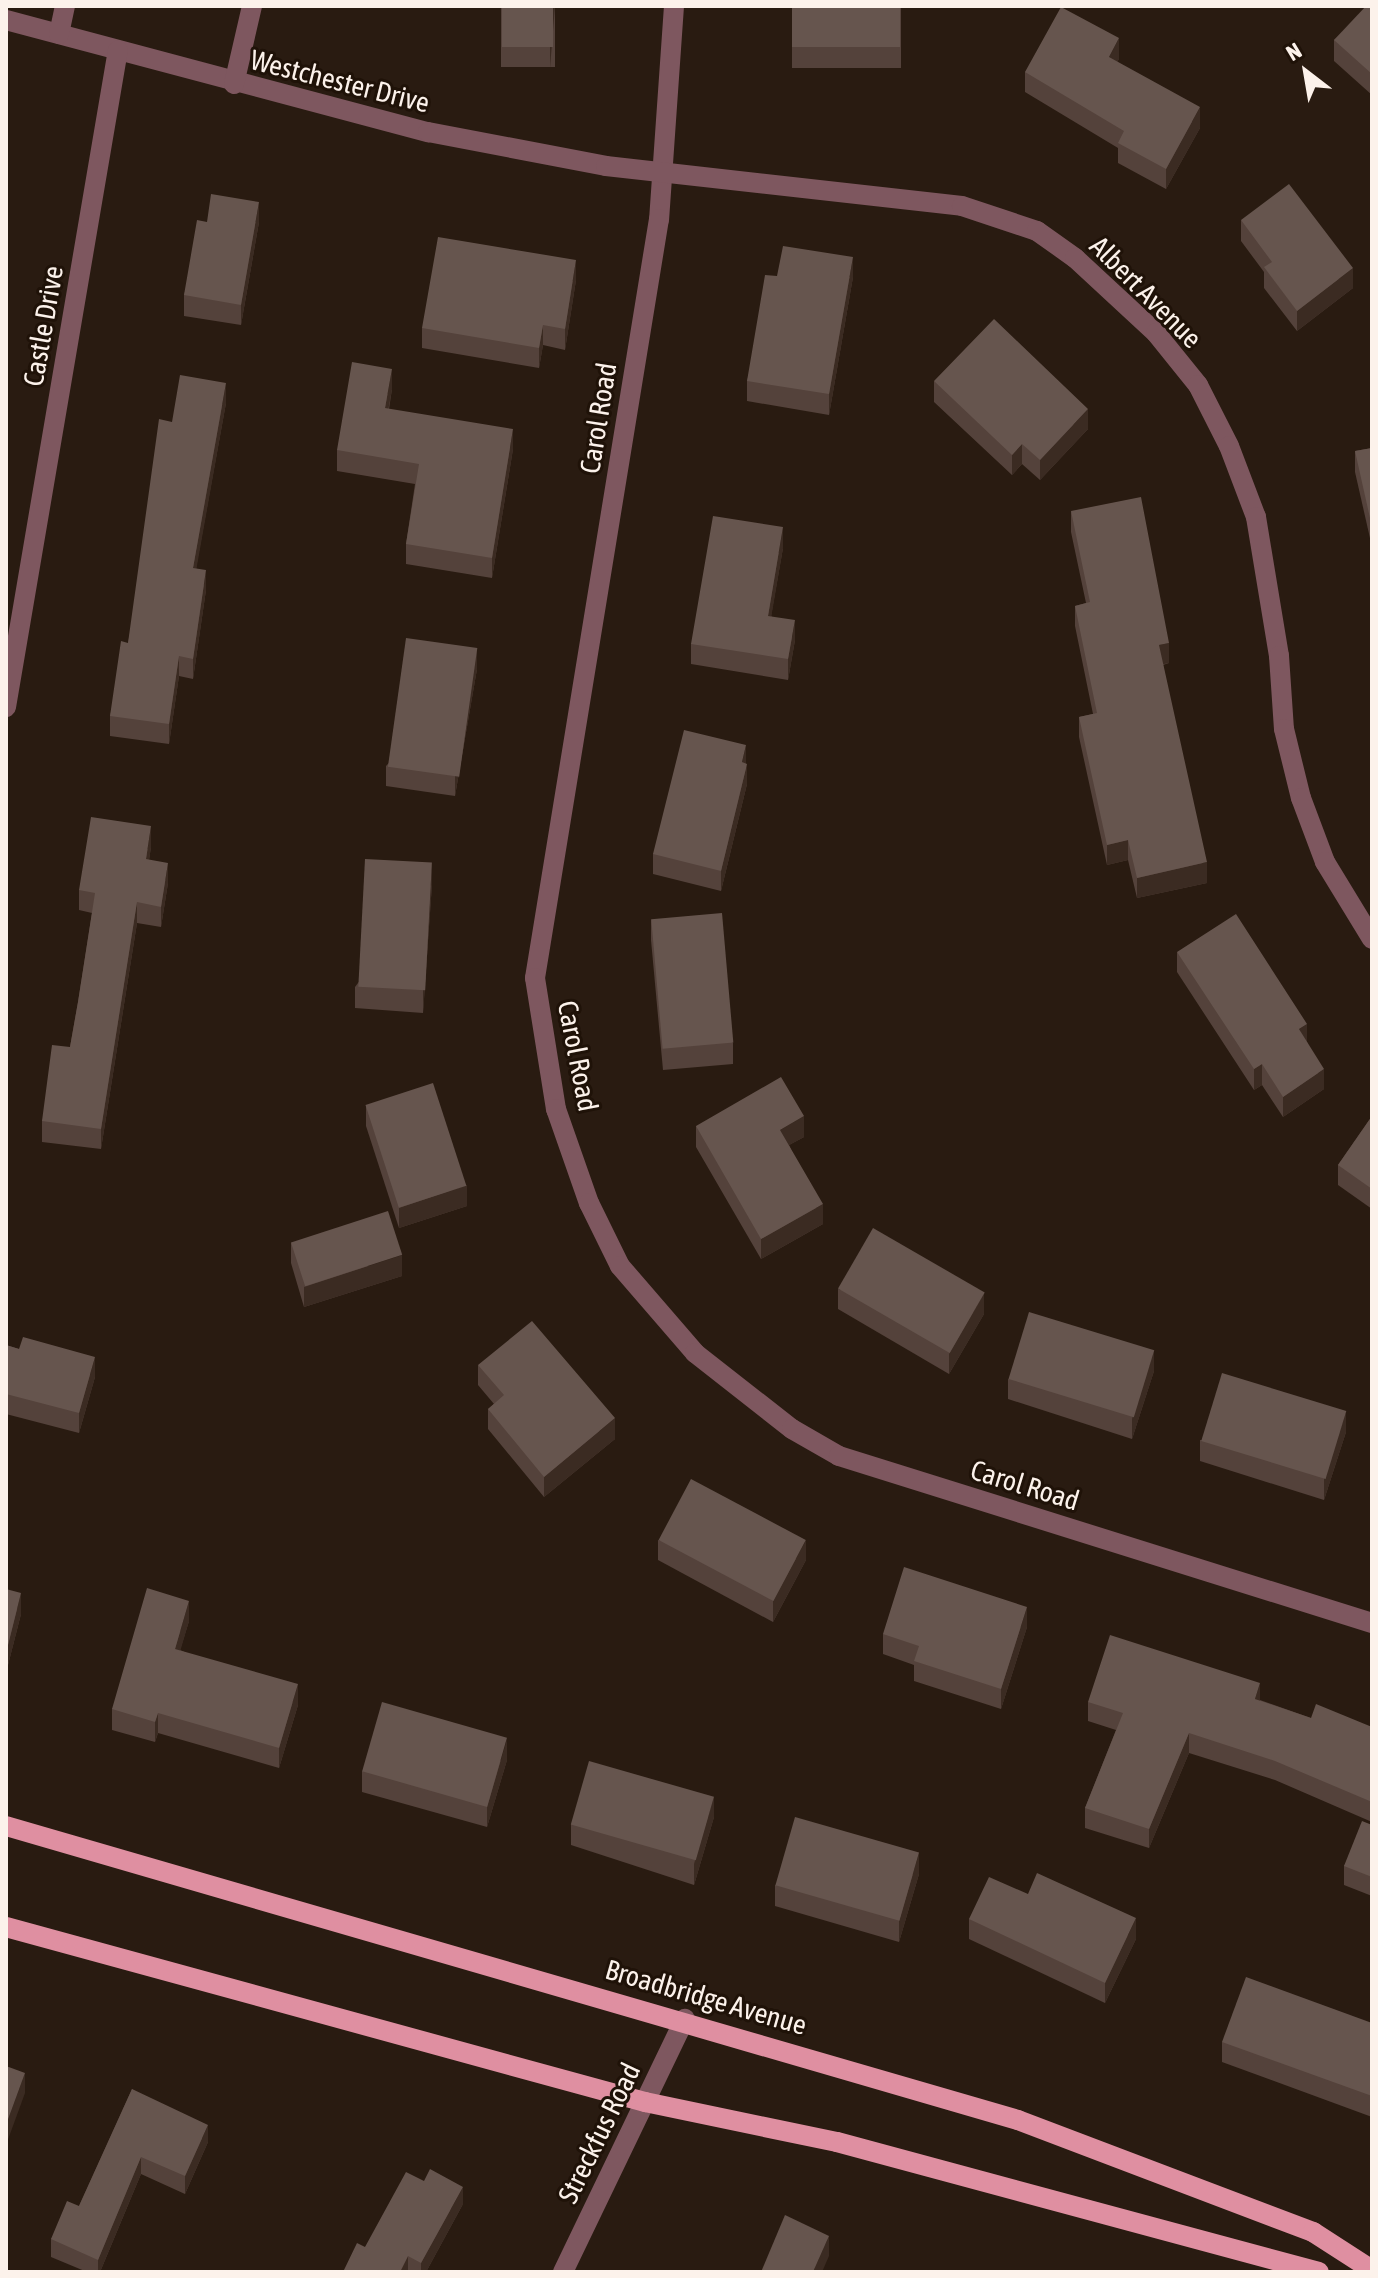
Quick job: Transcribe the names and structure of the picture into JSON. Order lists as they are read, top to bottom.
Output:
{
  "streets": {
    "main road": ["Broadbridge Avenue"],
    "street": [
      "Westchester Drive",
      "Albert Avenue",
      "Castle Drive",
      "Carol Road",
      "Streckfus Road"
    ]
  },
  "crossings": [
    ["Westchester Drive", "Albert Avenue"],
    ["Westchester Drive", "Castle Drive"],
    ["Westchester Drive", "Carol Road"],
    ["Albert Avenue", "Carol Road"],
    ["Broadbridge Avenue", "Streckfus Road"]
  ],
  "north": "top left"
}
